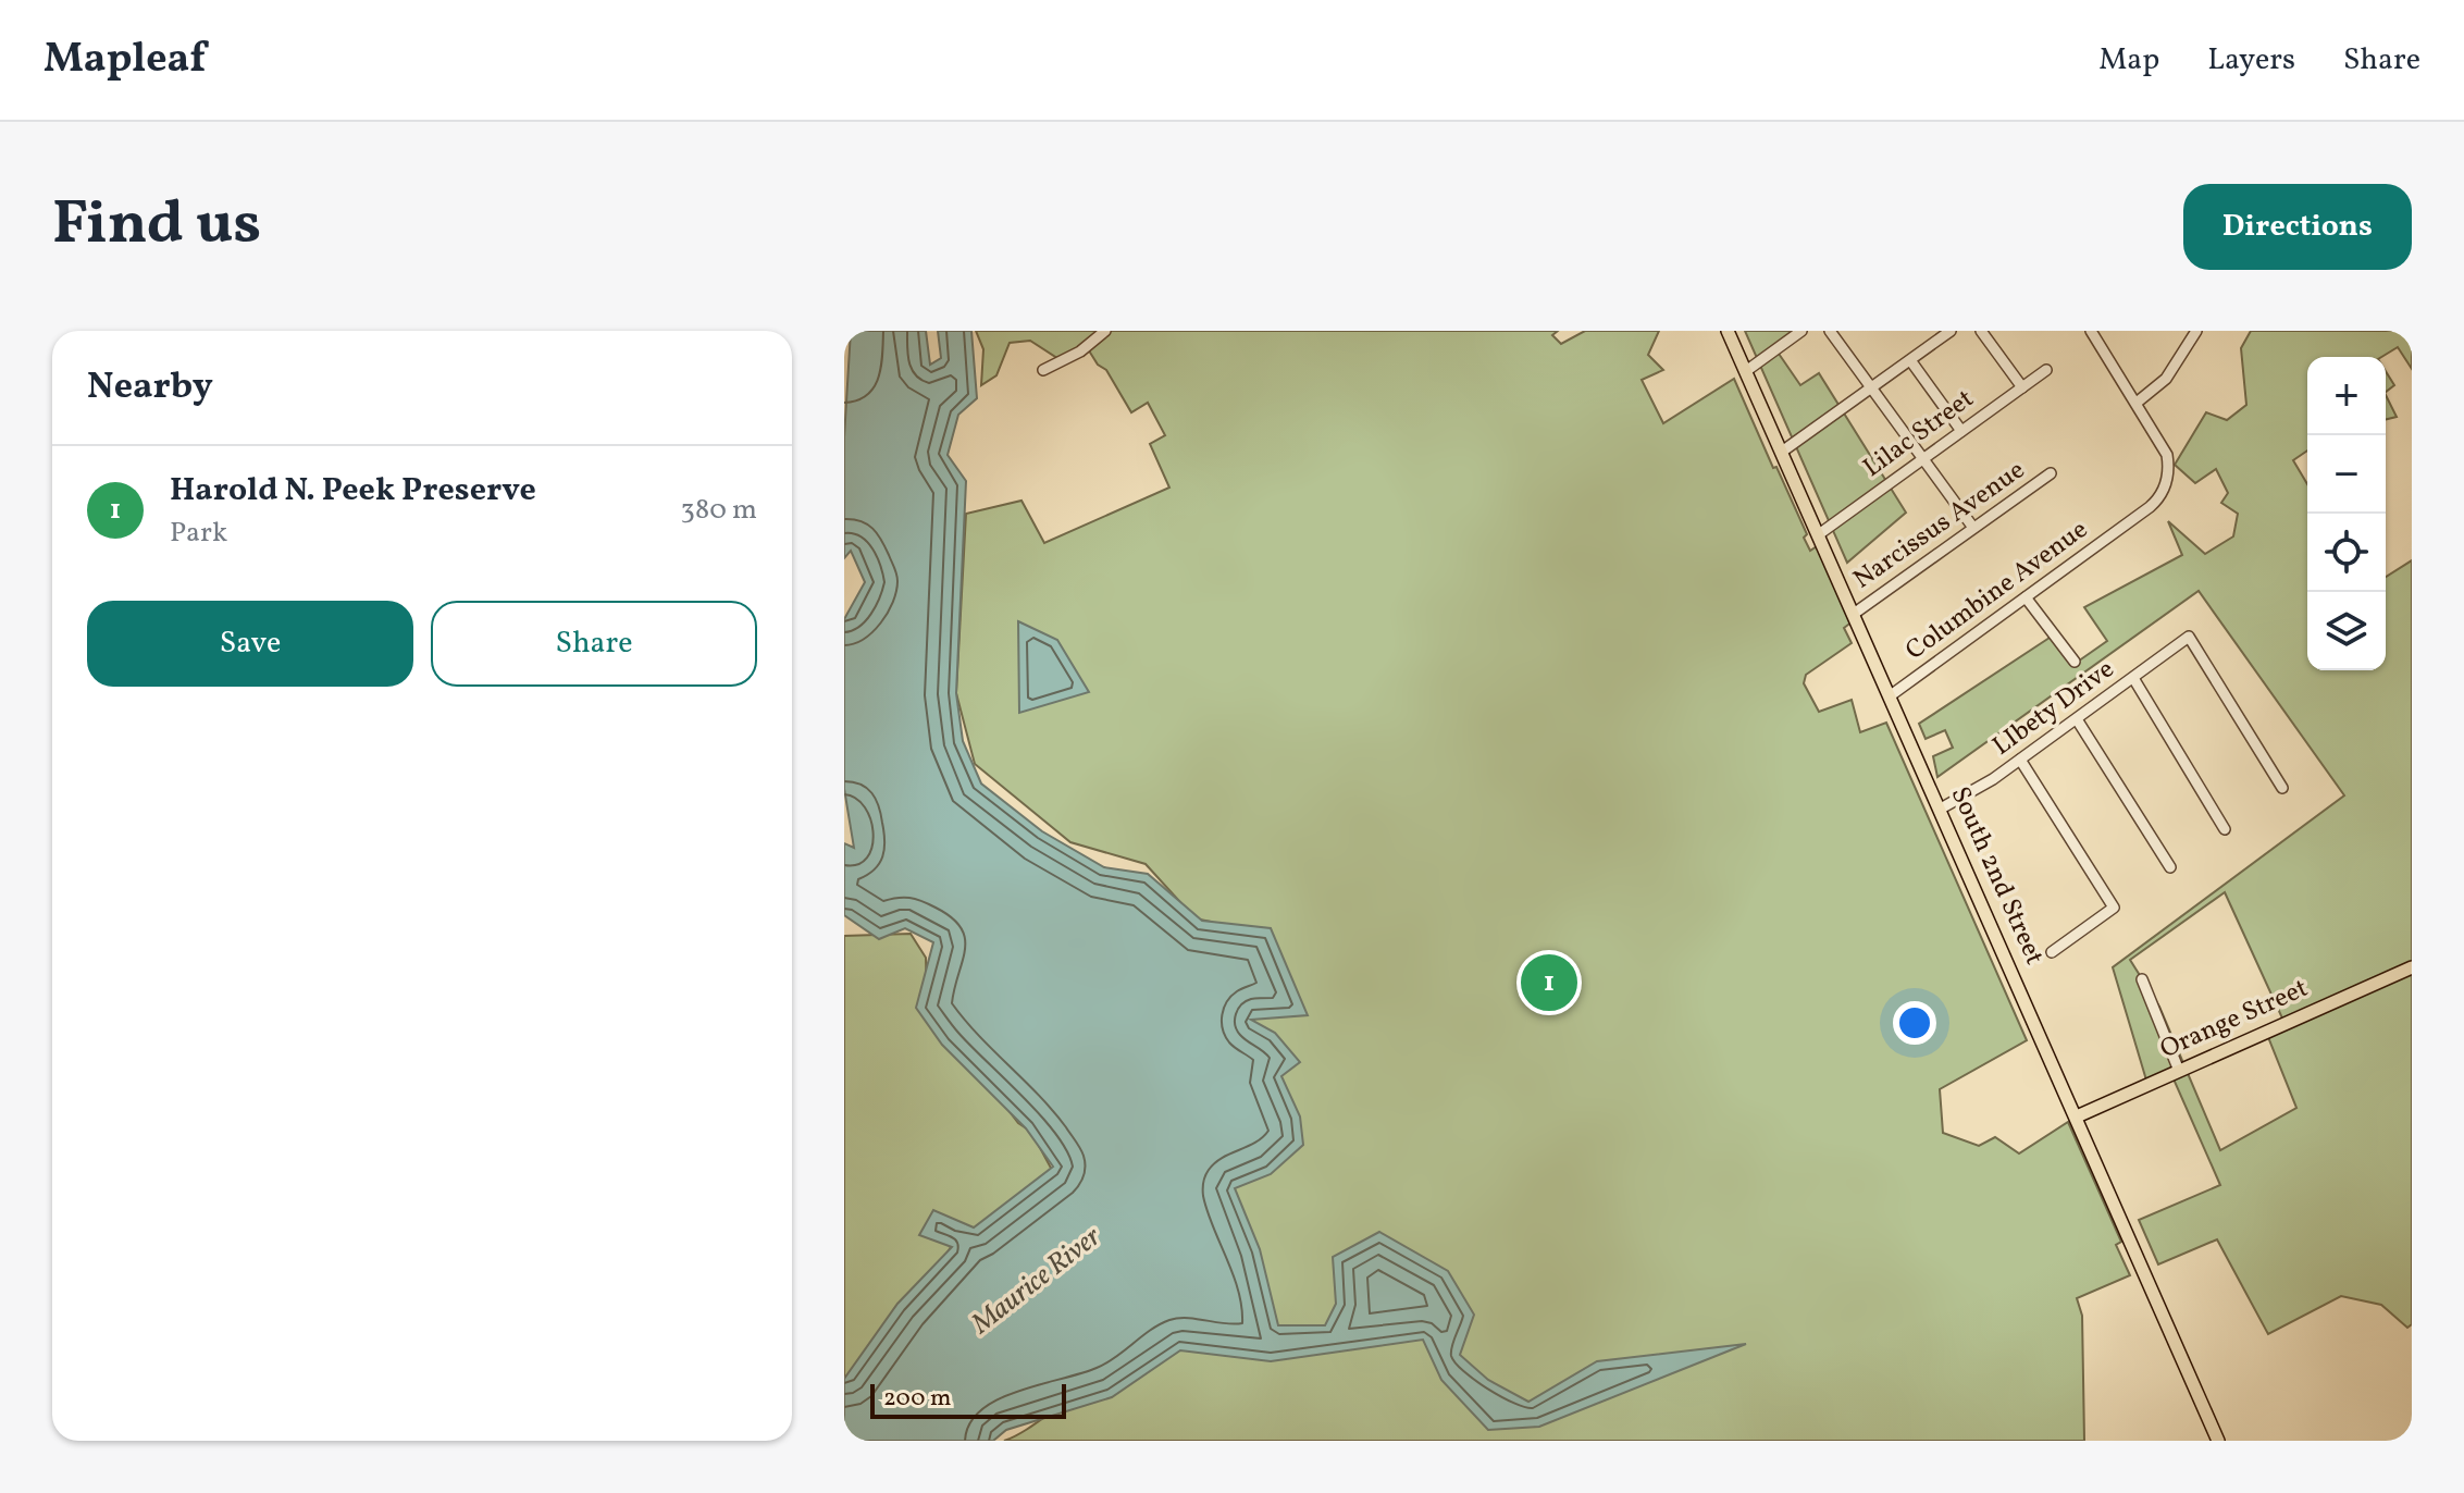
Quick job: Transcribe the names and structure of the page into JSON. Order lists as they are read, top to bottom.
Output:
{
  "streets": {
    "main road": ["South 2nd Street", "Orange Street"],
    "street": [
      "Lilac Street",
      "Narcissus Avenue",
      "Columbine Avenue",
      "LIbety Drive"
    ]
  },
  "crossings": [
    ["Lilac Street", "South 2nd Street"],
    ["Narcissus Avenue", "South 2nd Street"],
    ["Columbine Avenue", "South 2nd Street"],
    ["LIbety Drive", "South 2nd Street"],
    ["South 2nd Street", "Orange Street"]
  ],
  "water": ["Maurice River"],
  "scale_bar": "200 m",
  "page": {
    "header": "Mapleaf",
    "nav": ["Map", "Layers", "Share"],
    "title": "Find us",
    "buttons": [
      "Directions",
      ["Save", "Share"]
    ],
    "heading": "Nearby",
    "map_buttons": ["+", "−"],
    "list": [
      {
        "mark": "1",
        "name": "Harold N. Peek Preserve",
        "note": "Park",
        "value": "380 m"
      }
    ],
    "pins": "1",
    "scale": "200 m"
  }
}
